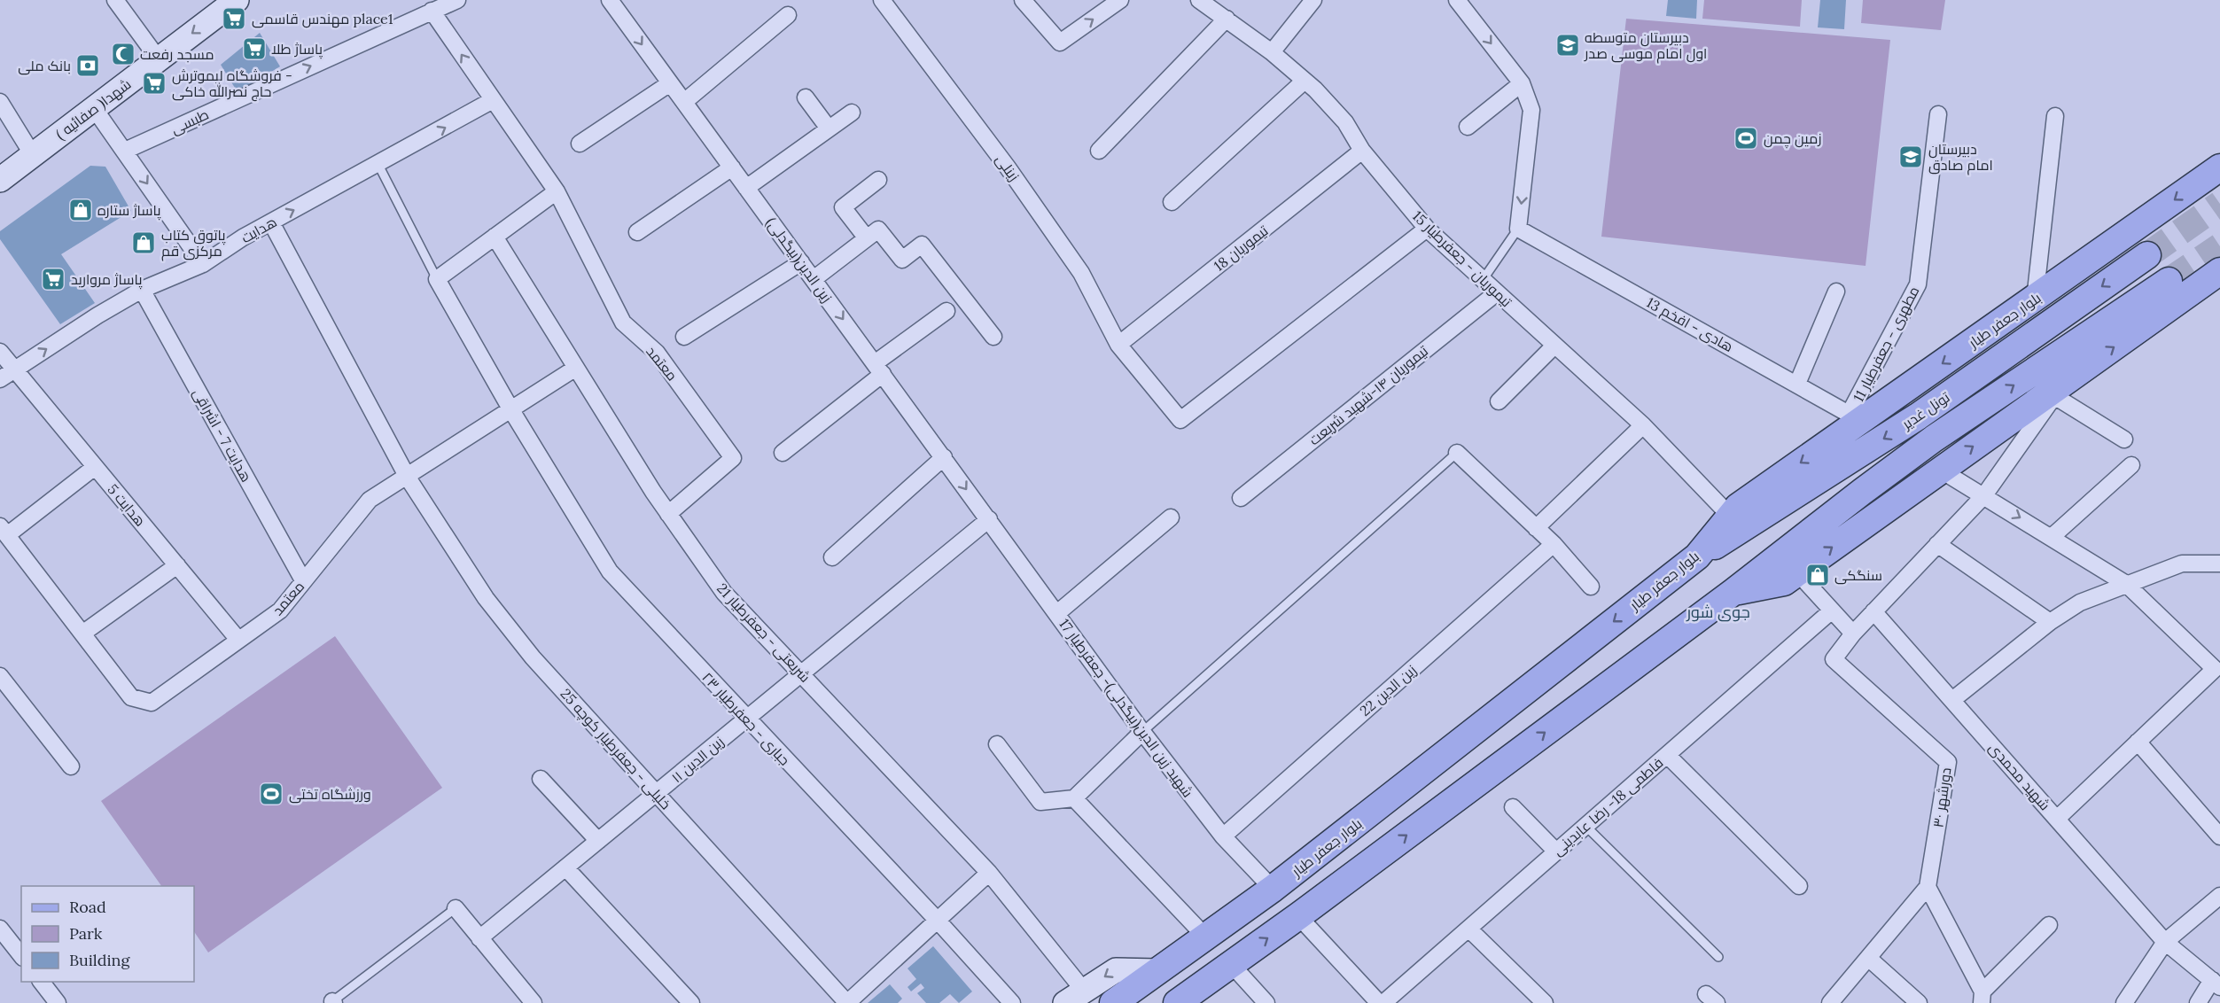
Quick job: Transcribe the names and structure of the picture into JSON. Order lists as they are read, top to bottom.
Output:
{
  "streets": {
    "main road": ["شهدا( صفائیه )", "بلوار جعفر طیار", "تونل غدیر"],
    "street": [
      "طبسی",
      "زینلی",
      "هدایت",
      "تیموریان 18",
      "تیموریان - جعفرطیار 15",
      "زین الدین(بیگدلی)",
      "هادی - افخم 13",
      "مطهری - جعفرطیار 11",
      "معتمد",
      "تیموریان ۱۴-شهید شریعت",
      "هدایت 7 - اشراقی",
      "هدایت 5",
      "شریعتی - جعفرطیار 21",
      "زین الدین 22",
      "شهید زین الدین(بیگدلی)- جعفرطیار 17",
      "جباری - جعفرطیار ۲۳",
      "خلیلی - جعفرطیار کوچه 25",
      "زین الدین ۱۱",
      "شهید محمدی",
      "دورشهر ۳۰",
      "فاطمی 18- رضا عابدینی"
    ]
  },
  "crossings": [
    ["طبسی", "معتمد"],
    ["زینلی", "تیموریان 18"],
    ["زینلی", "تیموریان - جعفرطیار 15"],
    ["هدایت", "معتمد"],
    ["هدایت", "هدایت 7 - اشراقی"],
    ["هدایت", "هدایت 5"],
    ["هدایت", "خلیلی - جعفرطیار کوچه 25"],
    ["تیموریان 18", "تیموریان - جعفرطیار 15"],
    ["تیموریان - جعفرطیار 15", "بلوار جعفر طیار"],
    ["تیموریان - جعفرطیار 15", "تیموریان ۱۴-شهید شریعت"],
    ["زین الدین(بیگدلی)", "شهید زین الدین(بیگدلی)- جعفرطیار 17"],
    ["زین الدین(بیگدلی)", "زین الدین ۱۱"],
    ["بلوار جعفر طیار", "هادی - افخم 13"],
    ["بلوار جعفر طیار", "مطهری - جعفرطیار 11"],
    ["بلوار جعفر طیار", "تونل غدیر"],
    ["بلوار جعفر طیار", "شهید زین الدین(بیگدلی)- جعفرطیار 17"],
    ["هادی - افخم 13", "مطهری - جعفرطیار 11"],
    ["معتمد", "هدایت 7 - اشراقی"],
    ["معتمد", "هدایت 5"],
    ["معتمد", "شریعتی - جعفرطیار 21"],
    ["معتمد", "جباری - جعفرطیار ۲۳"],
    ["معتمد", "خلیلی - جعفرطیار کوچه 25"],
    ["شریعتی - جعفرطیار 21", "زین الدین ۱۱"],
    ["زین الدین 22", "شهید زین الدین(بیگدلی)- جعفرطیار 17"],
    ["شهید زین الدین(بیگدلی)- جعفرطیار 17", "زین الدین ۱۱"],
    ["جباری - جعفرطیار ۲۳", "زین الدین ۱۱"],
    ["خلیلی - جعفرطیار کوچه 25", "زین الدین ۱۱"]
  ],
  "one_way": ["طبسی", "زین الدین(بیگدلی)"],
  "districts": ["جوی شور"],
  "places": {
    "supermarket": [
      "مهندس قاسمی place1",
      "پاساژ طلا",
      "فروشگاه لیموترش - حاج نصرالله خاکی",
      "پاساژ مروارید"
    ],
    "school or university": ["دبیرستان متوسطه اول امام موسی صدر", "دبیرستان امام صادق"],
    "mosque": ["مسجد رفعت"],
    "bank": ["بانک ملی"],
    "sports": ["زمین چمن", "ورزشگاه تختی"],
    "shop": ["پاساژ ستاره", "پاتوق کتاب مرکزی قم", "سنگکی"]
  },
  "legend": ["Road", "Park", "Building"]
}
